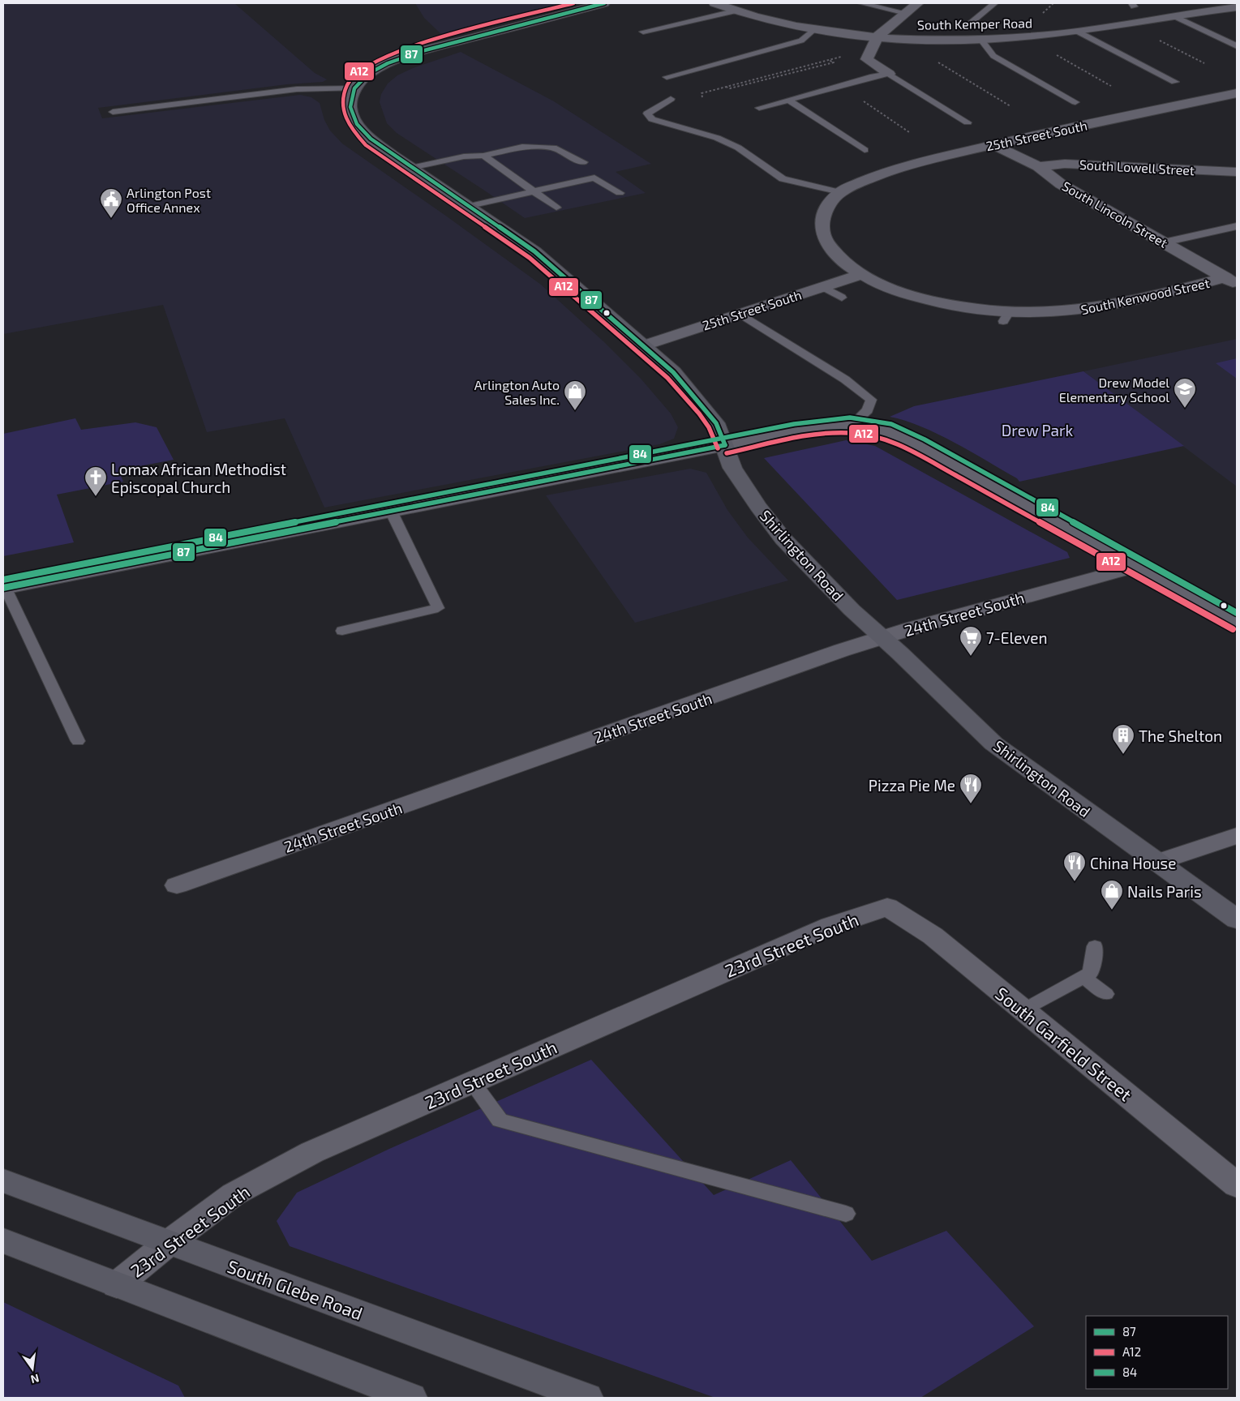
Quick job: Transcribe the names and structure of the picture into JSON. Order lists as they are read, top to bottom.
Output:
{
  "streets": {
    "main road": ["Shirlington Road", "South Glebe Road"],
    "street": [
      "South Kemper Road",
      "25th Street South",
      "South Lowell Street",
      "South Lincoln Street",
      "South Kenwood Street",
      "24th Street South",
      "23rd Street South",
      "South Garfield Street"
    ]
  },
  "crossings": [
    ["25th Street South", "South Lincoln Street"],
    ["25th Street South", "South Kenwood Street"],
    ["25th Street South", "Shirlington Road"],
    ["South Lowell Street", "South Lincoln Street"],
    ["South Lincoln Street", "South Kenwood Street"],
    ["Shirlington Road", "24th Street South"],
    ["23rd Street South", "South Garfield Street"],
    ["23rd Street South", "South Glebe Road"]
  ],
  "parks": ["Drew Park"],
  "places": {
    "public building": ["Arlington Post Office Annex"],
    "school or university": ["Drew Model Elementary School"],
    "shop": ["Arlington Auto Sales Inc.", "Nails Paris"],
    "church": ["Lomax African Methodist Episcopal Church"],
    "supermarket": ["7-Eleven"],
    "building": ["The Shelton"],
    "restaurant": ["Pizza Pie Me", "China House"]
  },
  "lines": ["transit line 87", "transit line A12", "transit line 84"],
  "legend": ["87", "A12", "84"],
  "north": "bottom"
}
